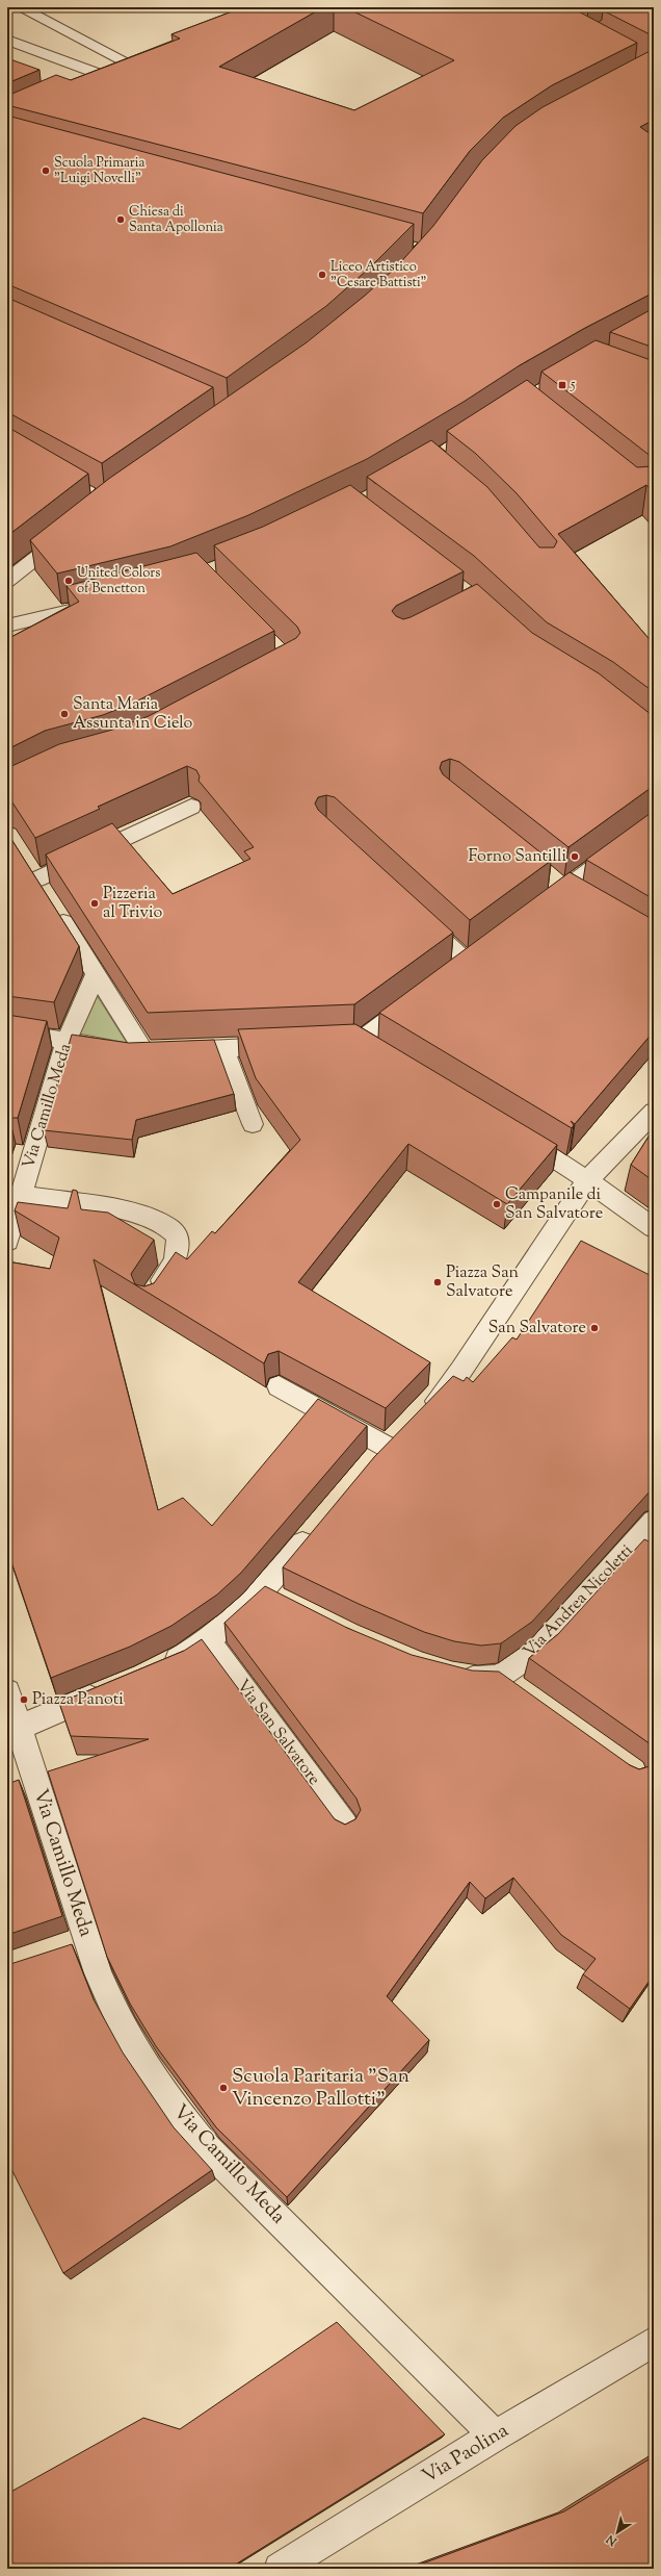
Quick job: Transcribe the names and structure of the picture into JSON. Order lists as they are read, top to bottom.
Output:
{
  "streets": {
    "street": [
      "Via Camillo Meda",
      "Via Andrea Nicoletti",
      "Via San Salvatore",
      "Via Paolina"
    ]
  },
  "crossings": [
    ["Via Camillo Meda", "Via Paolina"]
  ],
  "places": {
    "other": [
      "Scuola Primaria \"Luigi Novelli\"",
      "Chiesa di Santa Apollonia",
      "Liceo Artistico \"Cesare Battisti\"",
      "United Colors of Benetton",
      "Santa Maria Assunta in Cielo",
      "Forno Santilli",
      "Pizzeria al Trivio",
      "Campanile di San Salvatore",
      "Piazza San Salvatore",
      "San Salvatore",
      "Piazza Panoti",
      "Scuola Paritaria \"San Vincenzo Pallotti\""
    ],
    "transit": ["5"]
  },
  "north": "bottom left"
}
